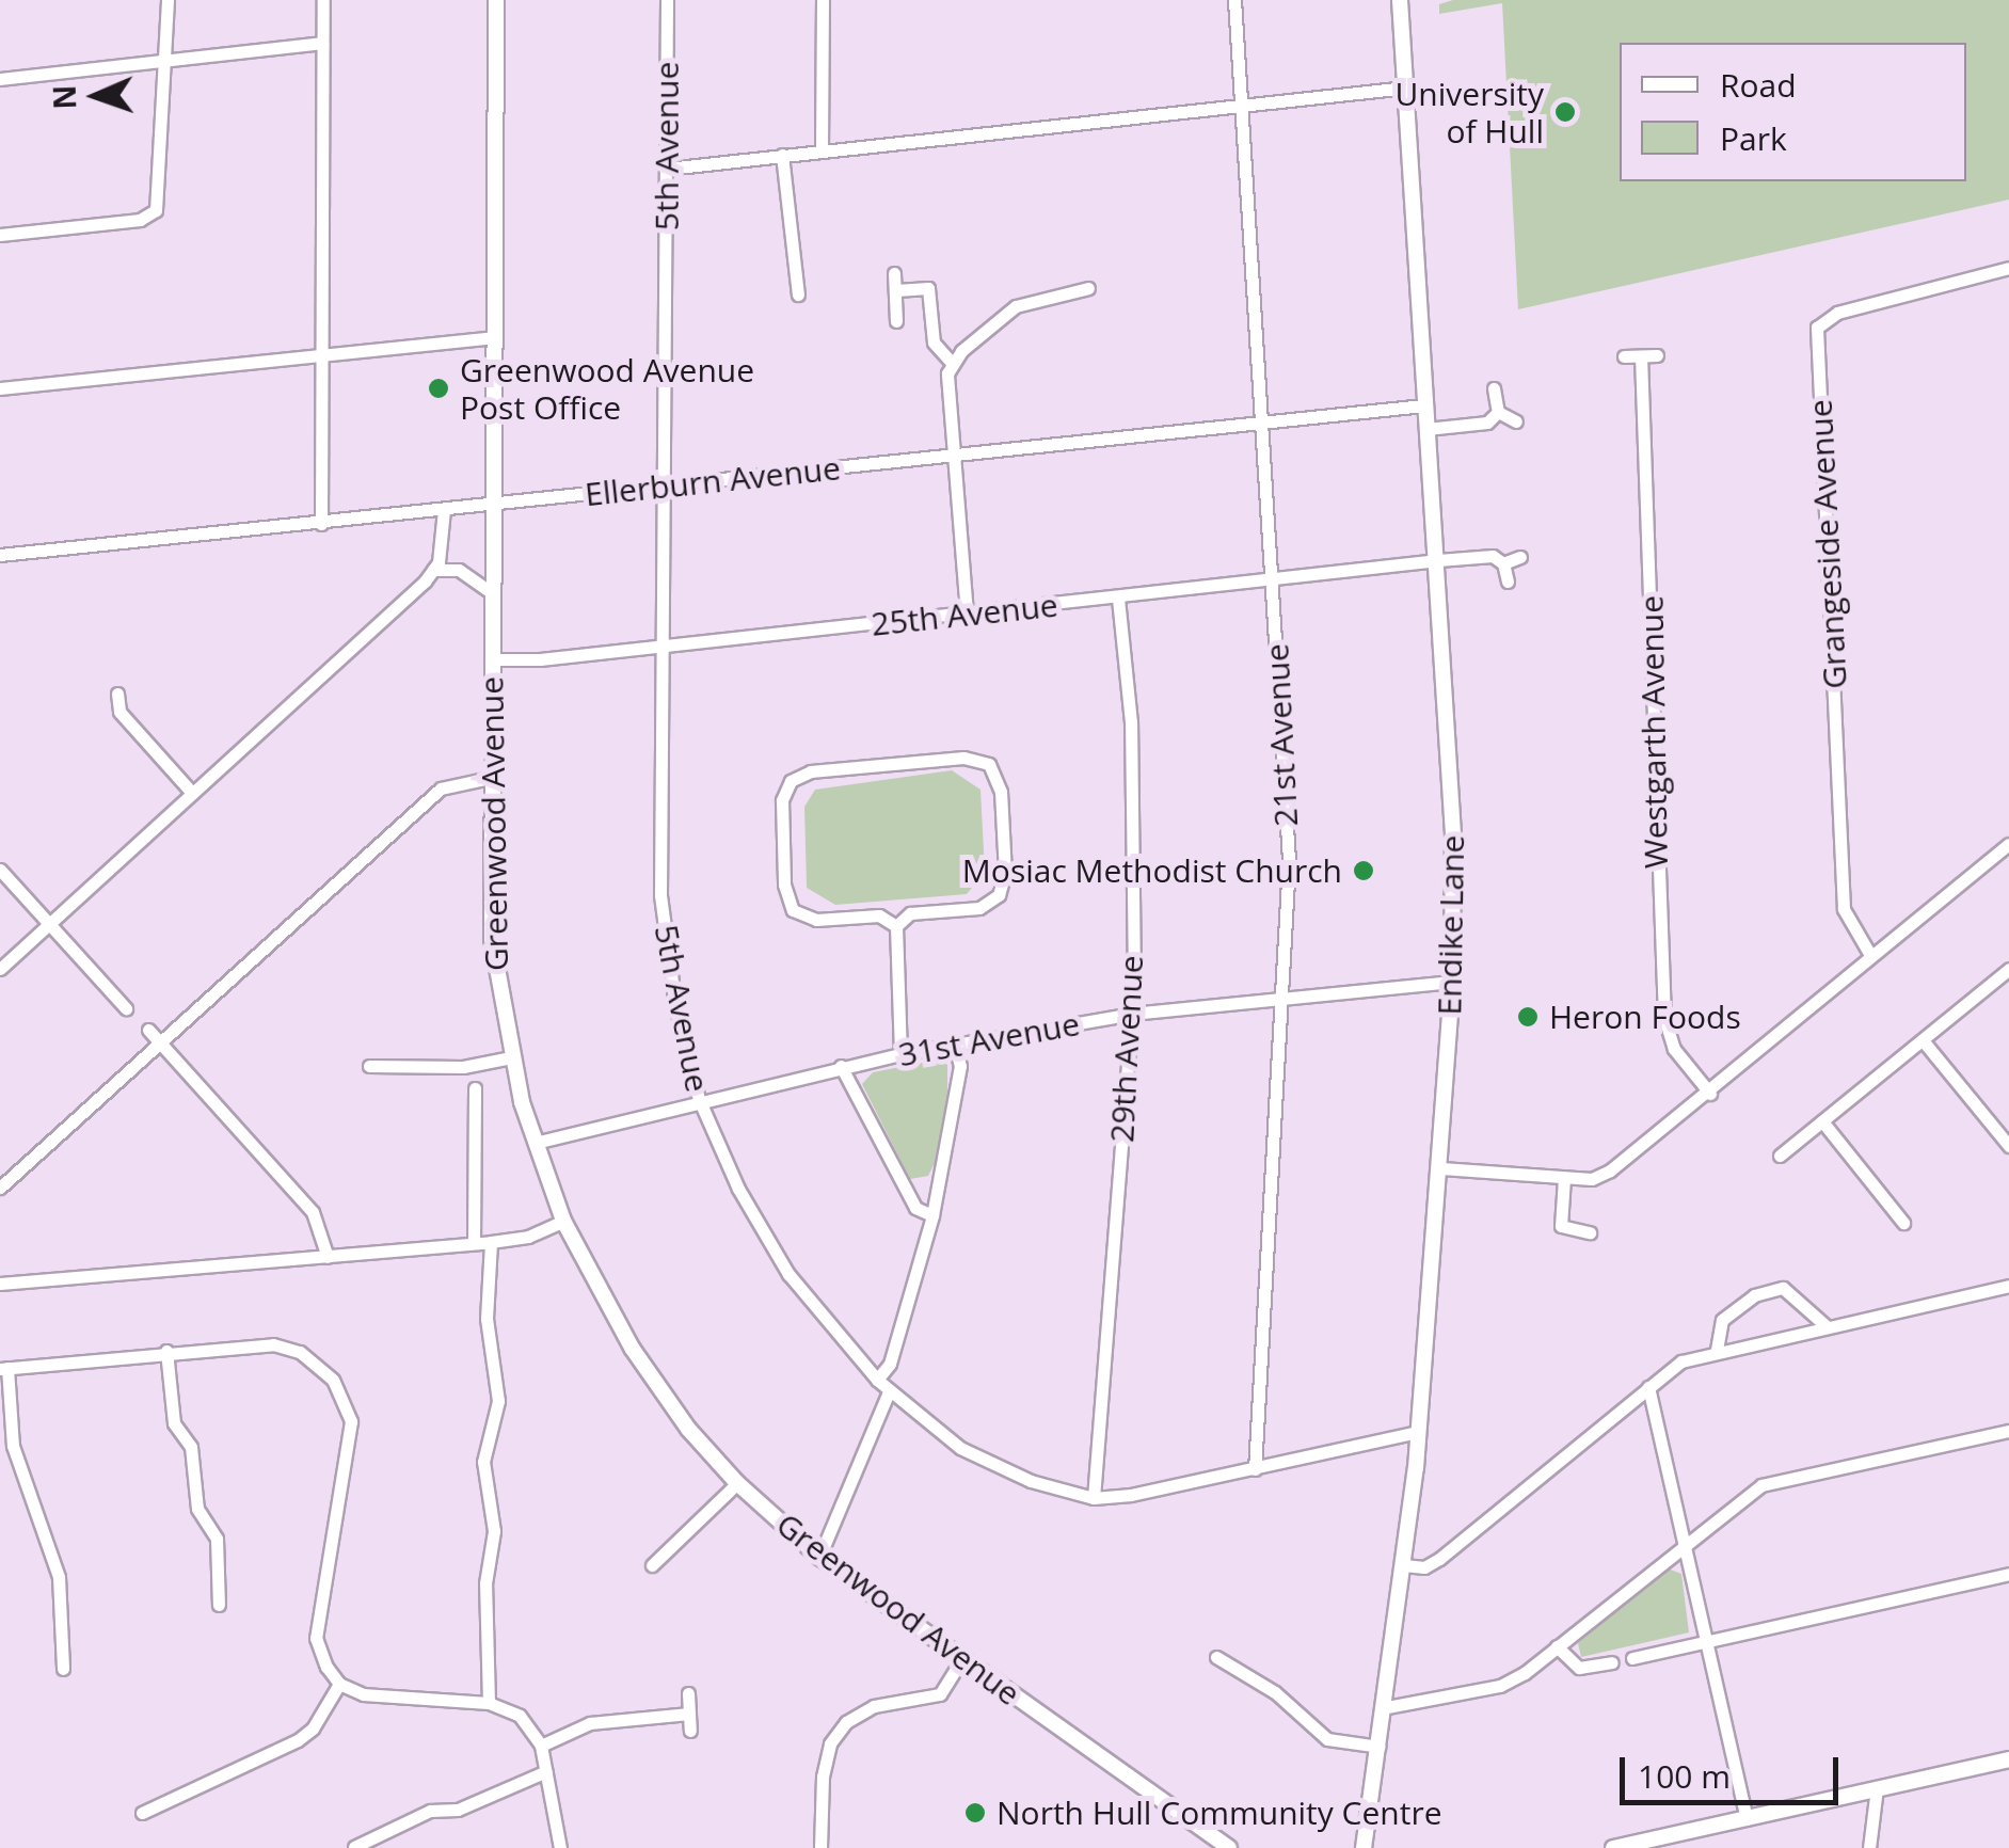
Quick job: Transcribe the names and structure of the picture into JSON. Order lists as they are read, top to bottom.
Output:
{
  "streets": {
    "street": [
      "5th Avenue",
      "Ellerburn Avenue",
      "Grangeside Avenue",
      "25th Avenue",
      "Westgarth Avenue",
      "21st Avenue",
      "Greenwood Avenue",
      "Endike Lane",
      "31st Avenue",
      "29th Avenue"
    ]
  },
  "crossings": [
    ["5th Avenue", "Ellerburn Avenue"],
    ["5th Avenue", "25th Avenue"],
    ["5th Avenue", "21st Avenue"],
    ["5th Avenue", "Endike Lane"],
    ["5th Avenue", "31st Avenue"],
    ["5th Avenue", "29th Avenue"],
    ["Ellerburn Avenue", "21st Avenue"],
    ["Ellerburn Avenue", "Greenwood Avenue"],
    ["Ellerburn Avenue", "Endike Lane"],
    ["25th Avenue", "21st Avenue"],
    ["25th Avenue", "Greenwood Avenue"],
    ["25th Avenue", "Endike Lane"],
    ["25th Avenue", "29th Avenue"],
    ["21st Avenue", "31st Avenue"],
    ["Greenwood Avenue", "31st Avenue"],
    ["Endike Lane", "31st Avenue"],
    ["31st Avenue", "29th Avenue"]
  ],
  "places": [
    "University of Hull",
    "Greenwood Avenue Post Office",
    "Mosiac Methodist Church",
    "Heron Foods",
    "North Hull Community Centre"
  ],
  "legend": ["Road", "Park"],
  "scale_bar": "100 m",
  "north": "left"
}
